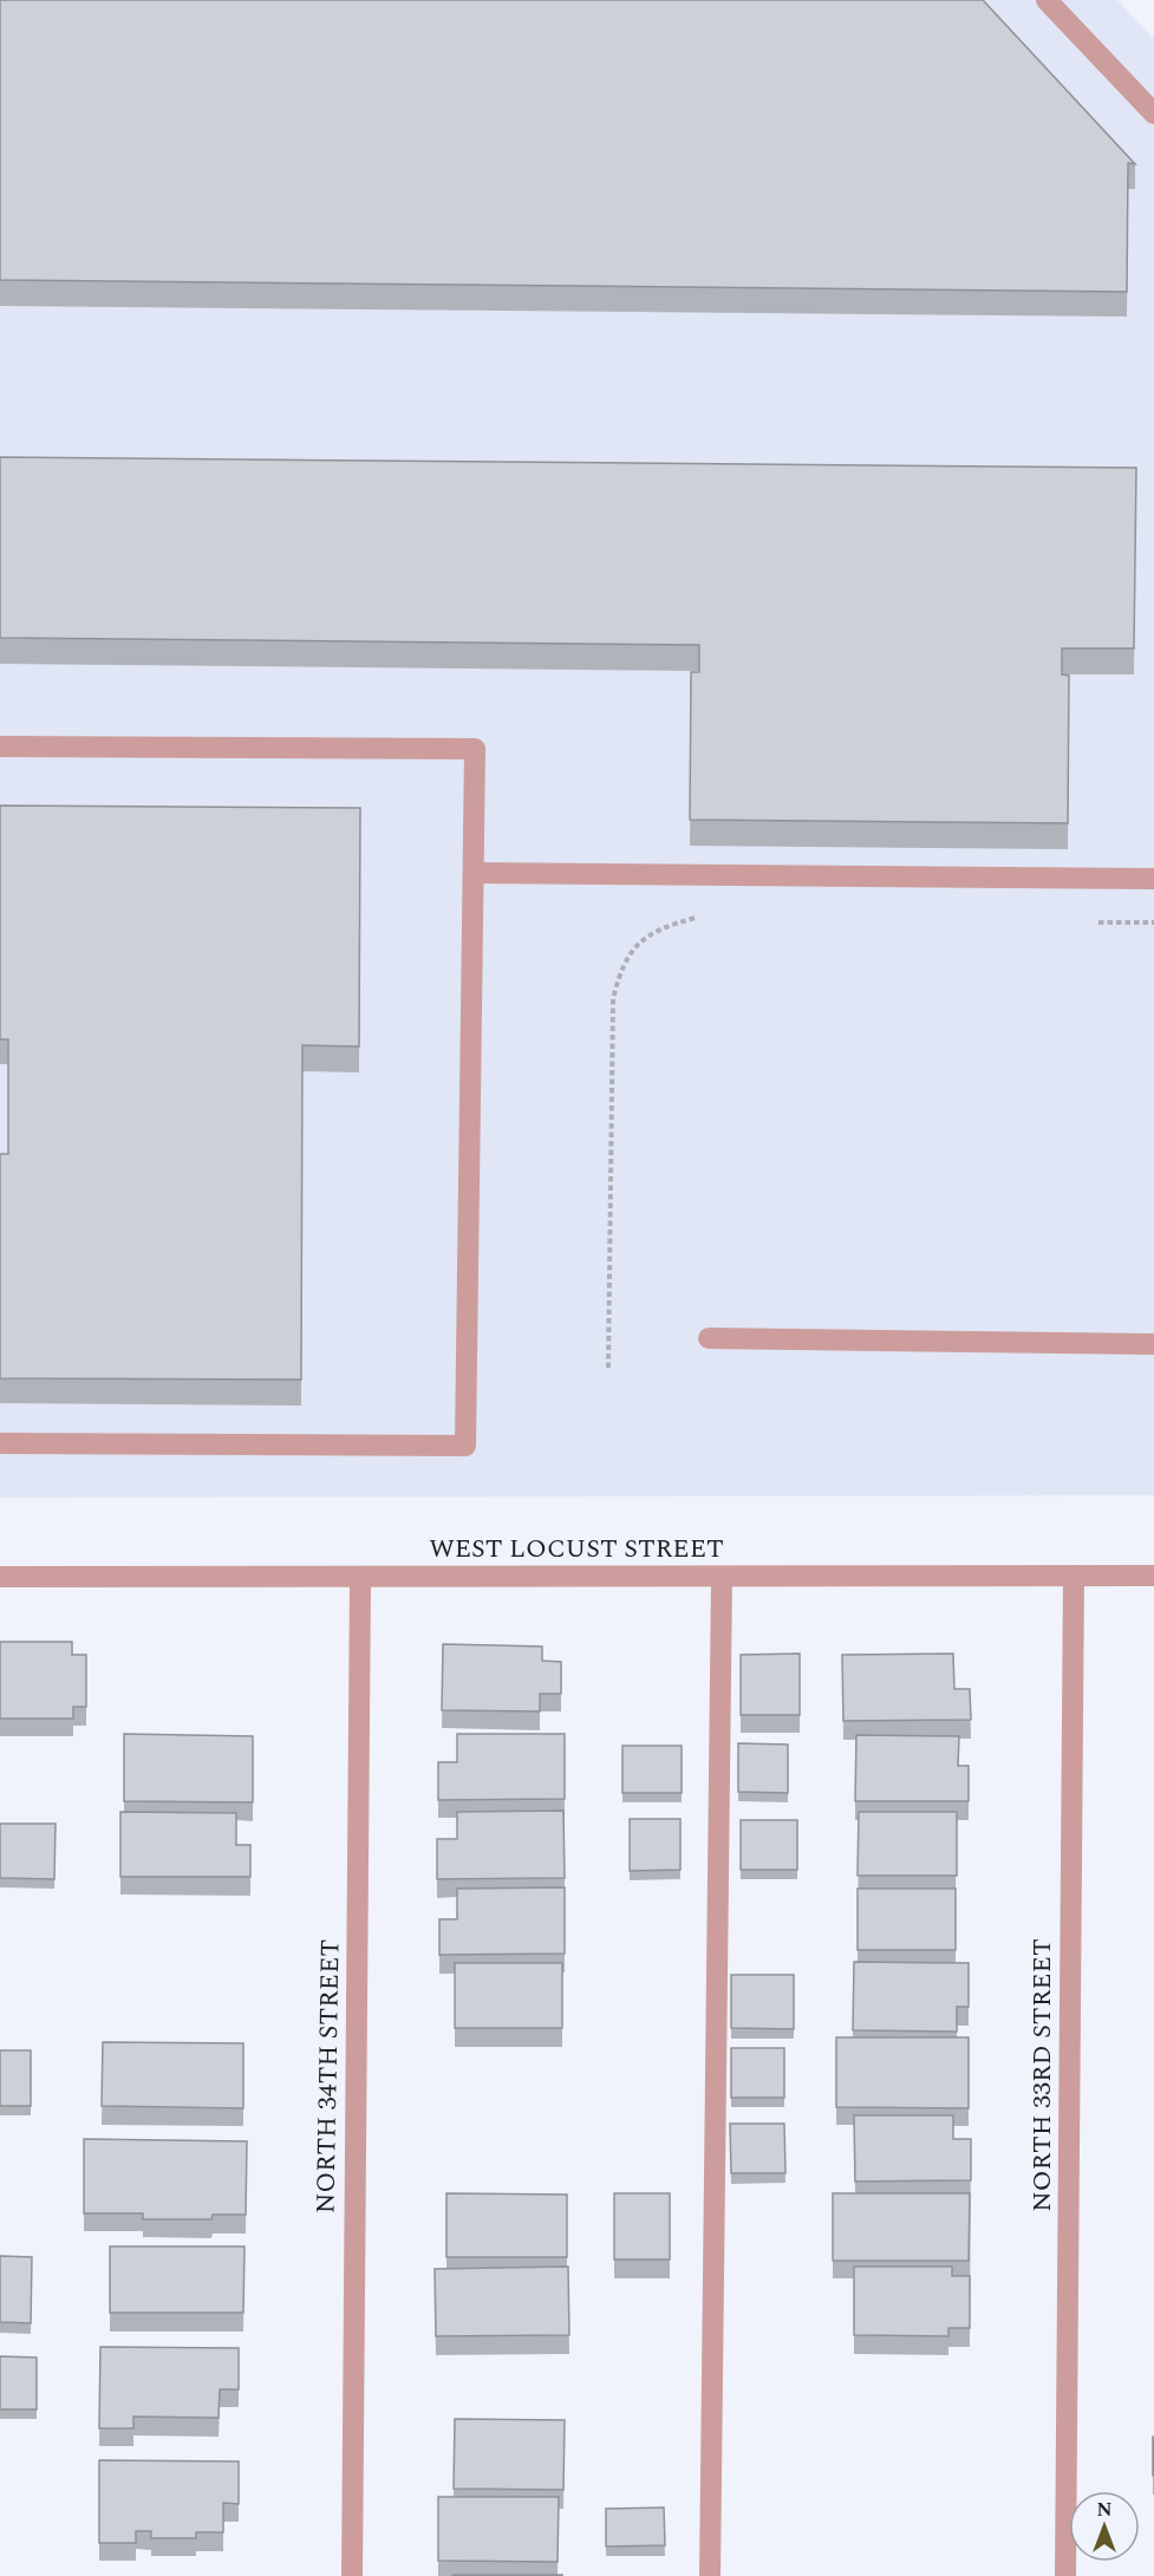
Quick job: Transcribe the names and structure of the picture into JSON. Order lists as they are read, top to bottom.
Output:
{
  "streets": {
    "street": ["WEST LOCUST STREET", "NORTH 33RD STREET", "NORTH 34TH STREET"]
  },
  "crossings": [
    ["WEST LOCUST STREET", "NORTH 33RD STREET"],
    ["WEST LOCUST STREET", "NORTH 34TH STREET"]
  ],
  "north": "top"
}
